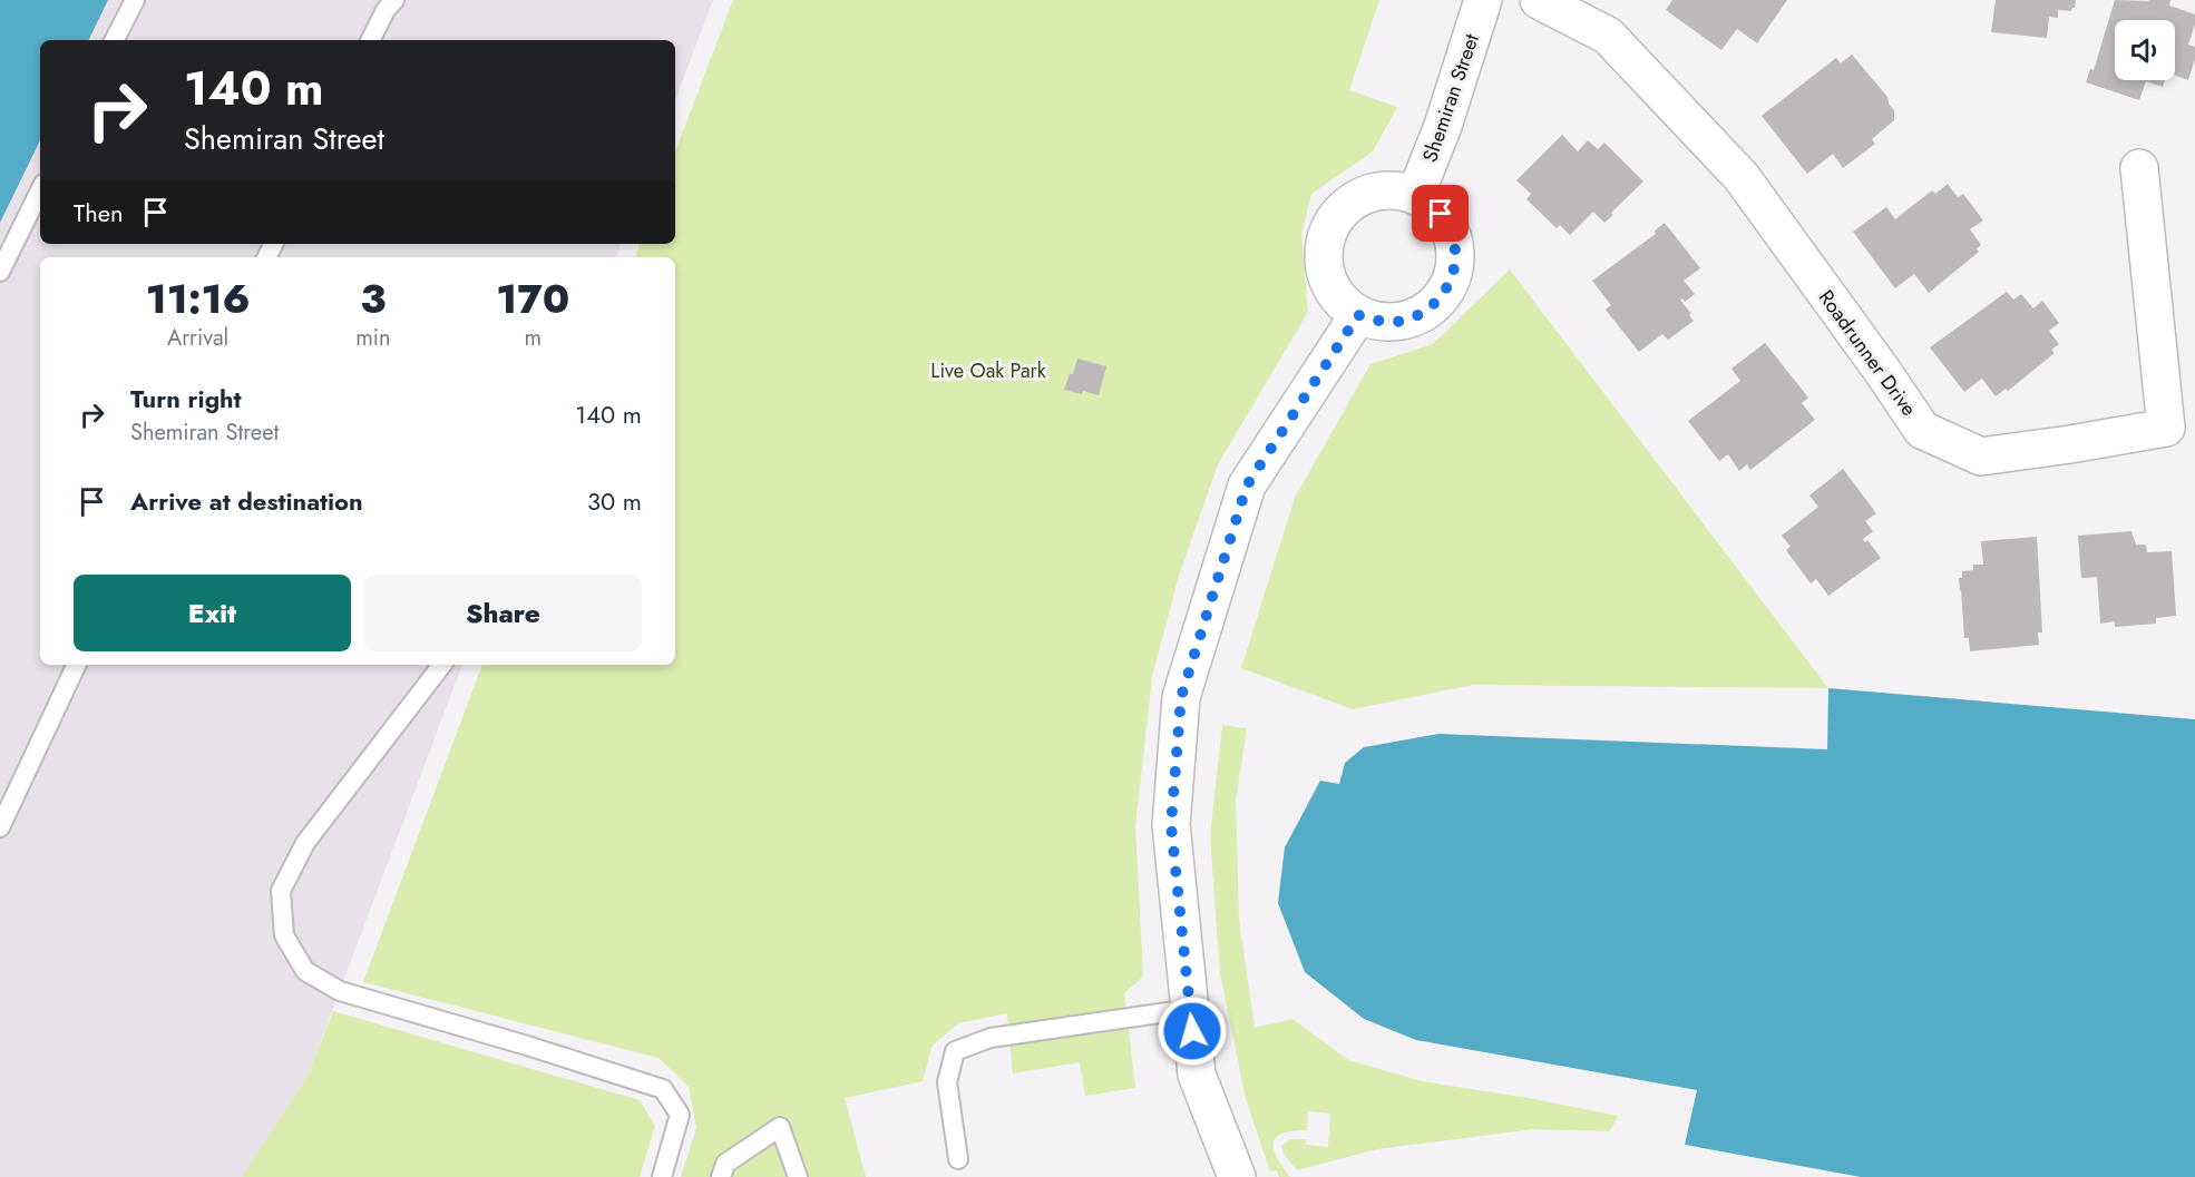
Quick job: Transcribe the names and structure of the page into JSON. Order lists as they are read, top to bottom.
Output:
{
  "streets": {
    "street": ["Shemiran Street", "Roadrunner Drive"]
  },
  "parks": ["Live Oak Park"],
  "page": {
    "turn": ["140 m", "Shemiran Street"],
    "then": "Then",
    "eta": [
      "11:16",
      "Arrival",
      "3",
      "min",
      "170",
      "m"
    ],
    "list": [
      {
        "name": "Turn right",
        "note": "Shemiran Street",
        "value": "140 m"
      },
      {
        "name": "Arrive at destination",
        "value": "30 m"
      }
    ],
    "buttons": ["Exit", "Share"]
  }
}
